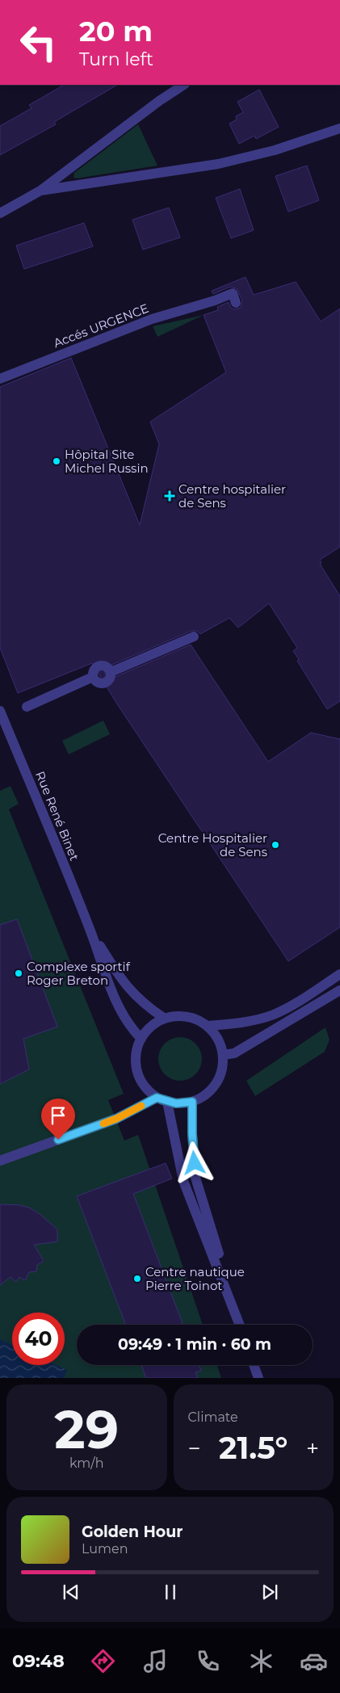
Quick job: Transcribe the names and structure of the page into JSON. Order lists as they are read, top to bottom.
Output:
{
  "streets": {
    "street": ["Accés URGENCE", "Rue René Binet"]
  },
  "places": {
    "other": [
      "Hôpital Site Michel Russin",
      "Centre Hospitalier de Sens",
      "Complexe sportif Roger Breton",
      "Centre nautique Pierre Toinot"
    ],
    "health": ["Centre hospitalier de Sens"]
  },
  "page": {
    "turn": ["20 m", "Turn left"],
    "limit": "40",
    "trip": "09:49 · 1 min · 60 m",
    "tile": [
      ["29", "km/h"],
      "Climate"
    ],
    "heat": ["−", "21.5°", "+"],
    "song": ["Golden Hour", "Lumen"],
    "tabs": "09:48"
  }
}
